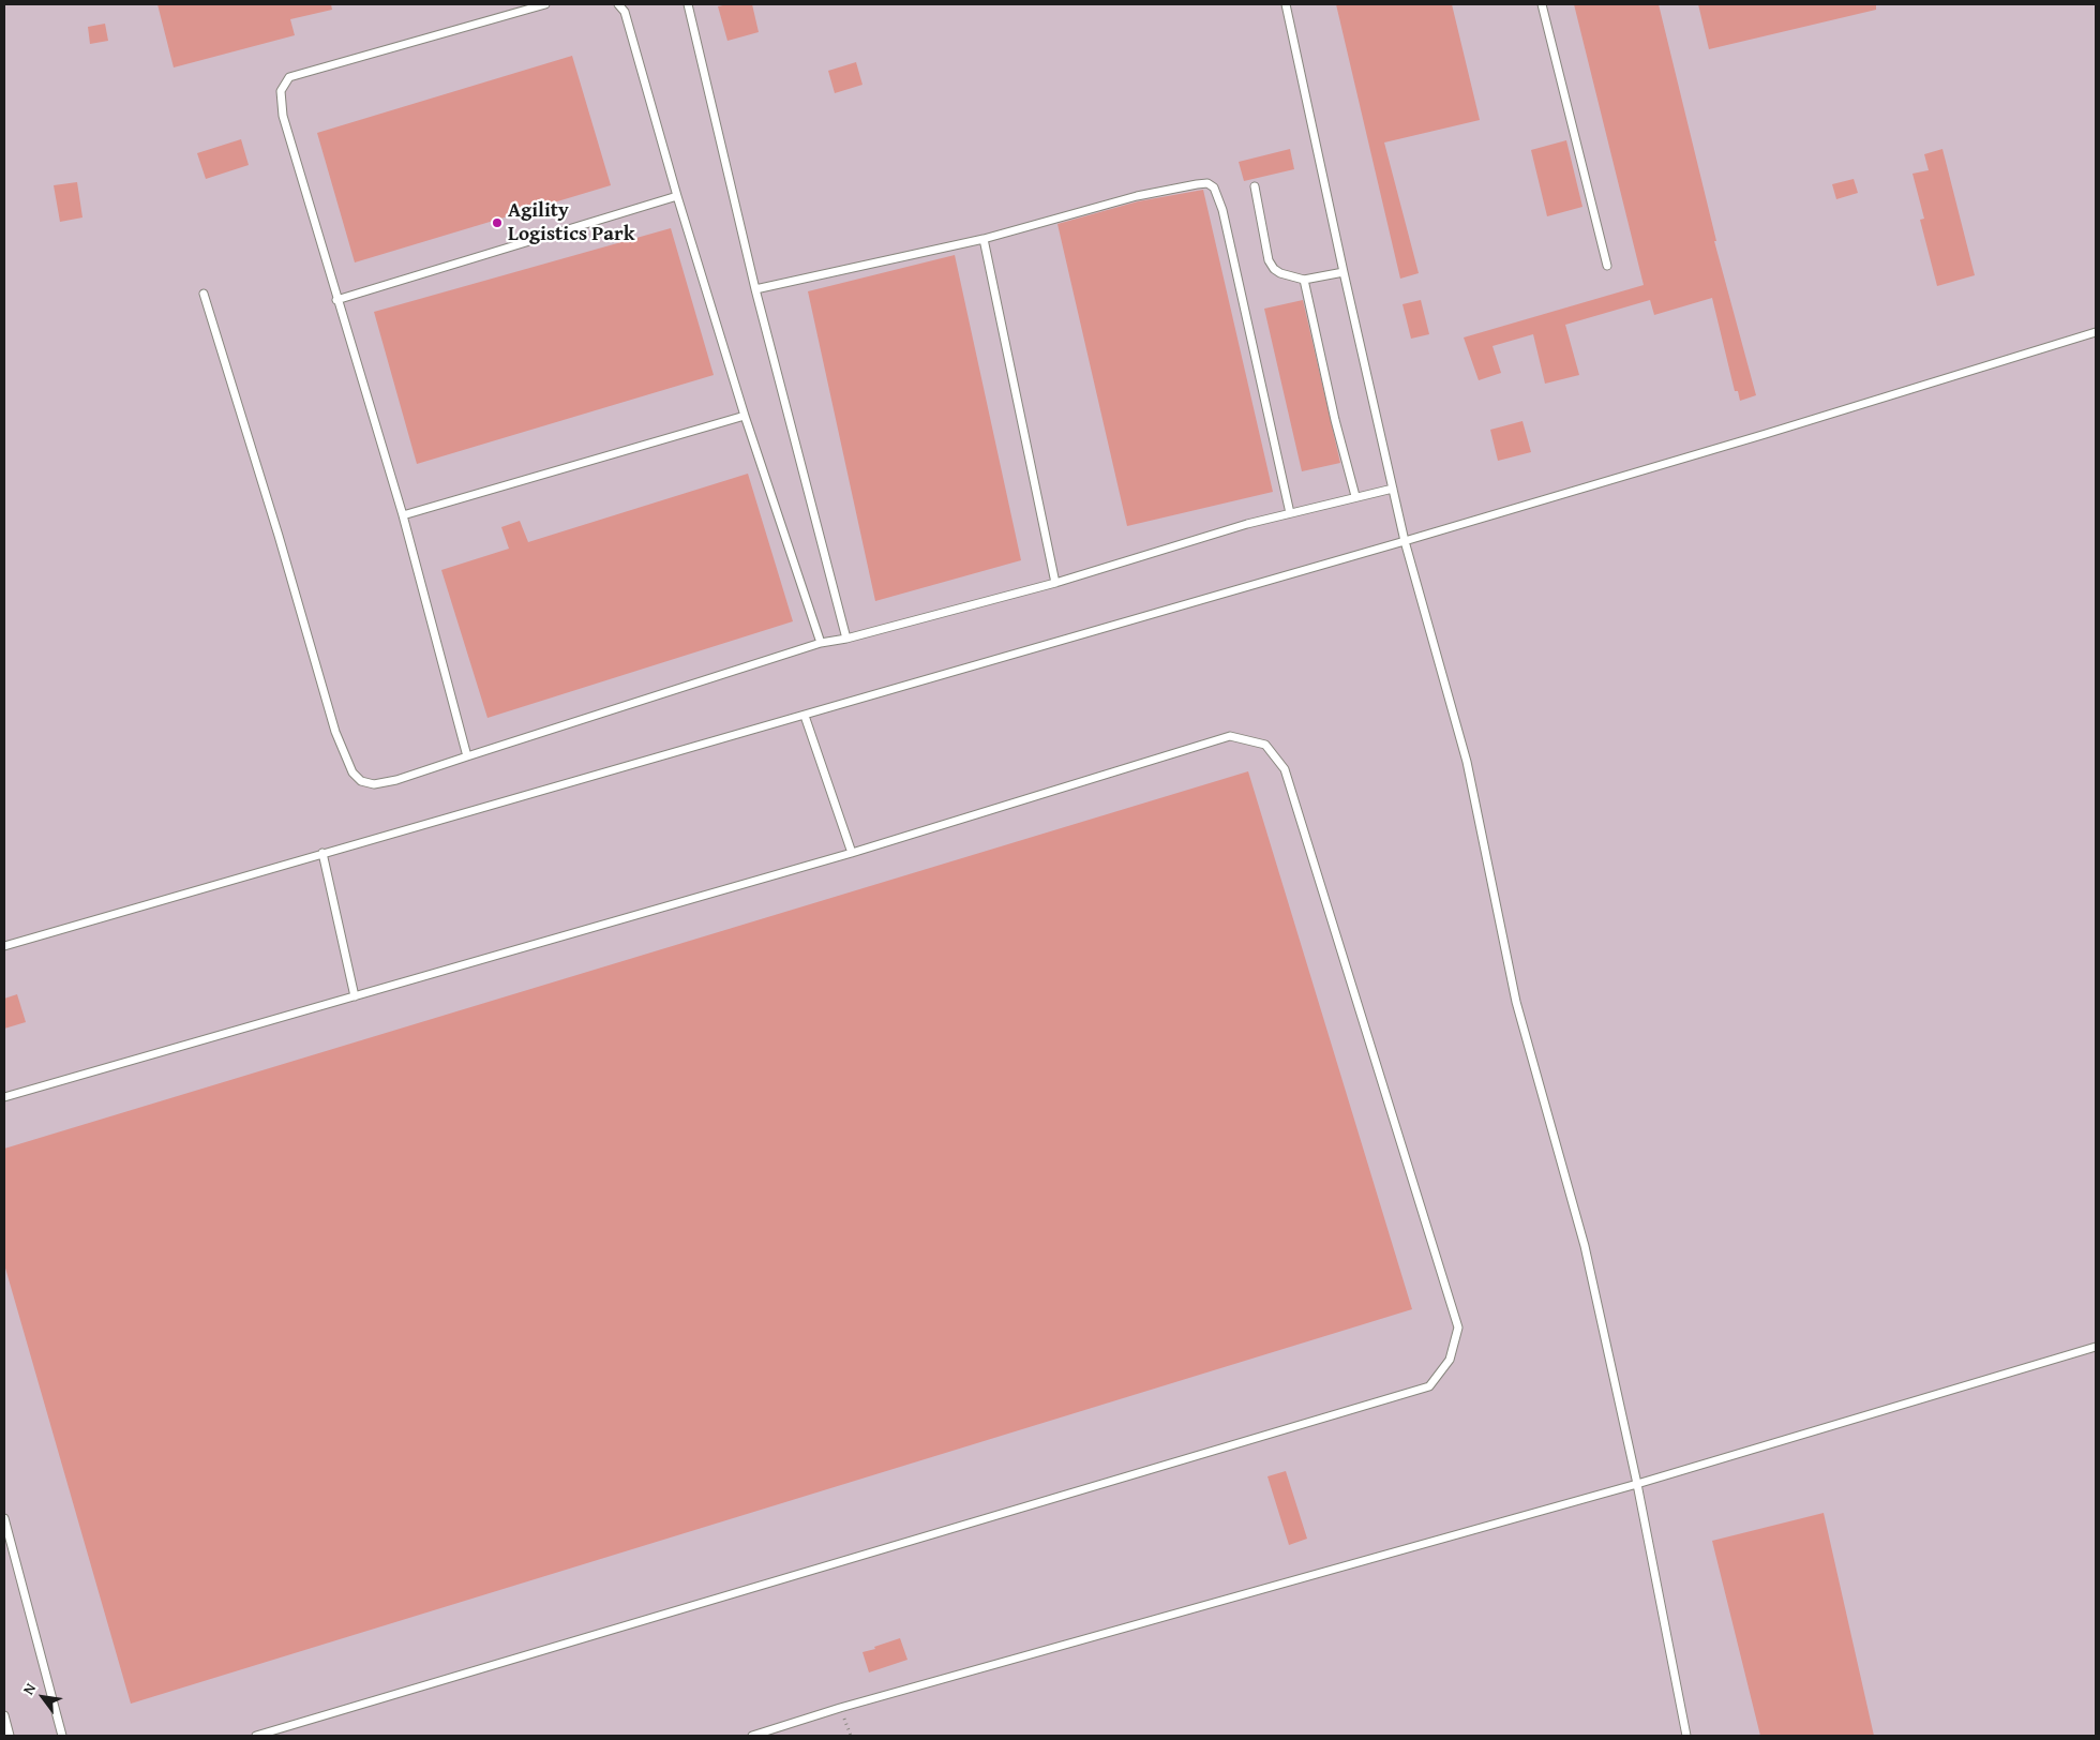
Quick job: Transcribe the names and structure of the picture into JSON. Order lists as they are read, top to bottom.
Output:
{
  "places": ["Agility Logistics Park"],
  "north": "top left"
}
